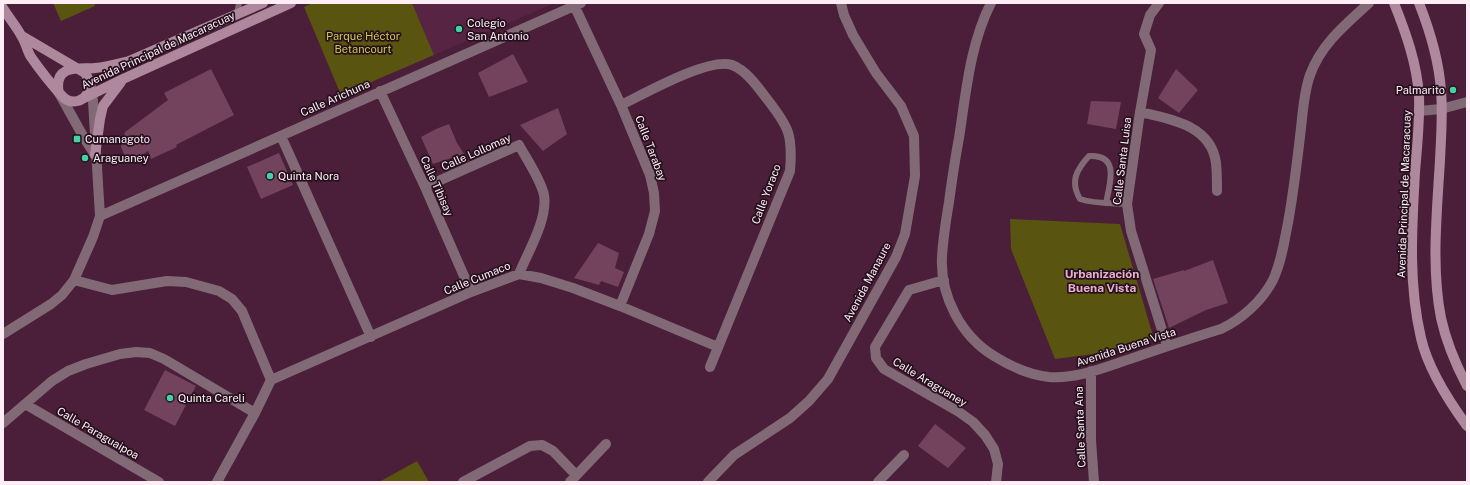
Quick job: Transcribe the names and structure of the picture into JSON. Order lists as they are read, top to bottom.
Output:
{
  "streets": {
    "street": [
      "Avenida Principal de Macaracuay",
      "Calle Arichuna",
      "Calle Tarabay",
      "Calle Lollomay",
      "Calle Santa Luisa",
      "Calle Tibisay",
      "Calle Yoraco",
      "Calle Cumaco",
      "Avenida Manaure",
      "Avenida Buena Vista",
      "Calle Araguaney",
      "Calle Santa Ana",
      "Calle Paraguaipoa"
    ]
  },
  "crossings": [
    ["Calle Arichuna", "Calle Tarabay"],
    ["Calle Arichuna", "Calle Tibisay"],
    ["Calle Tarabay", "Calle Yoraco"],
    ["Calle Tarabay", "Calle Cumaco"],
    ["Calle Lollomay", "Calle Tibisay"],
    ["Calle Lollomay", "Calle Cumaco"],
    ["Calle Santa Luisa", "Avenida Buena Vista"],
    ["Calle Tibisay", "Calle Cumaco"],
    ["Calle Yoraco", "Calle Cumaco"],
    ["Avenida Buena Vista", "Calle Araguaney"],
    ["Avenida Buena Vista", "Calle Santa Ana"]
  ],
  "districts": ["Urbanización Buena Vista"],
  "parks": ["Parque Héctor Betancourt"],
  "places": {
    "other": [
      "Colegio San Antonio",
      "Palmarito",
      "Araguaney",
      "Quinta Nora",
      "Quinta Careli"
    ],
    "transit": ["Cumanagoto"]
  }
}
